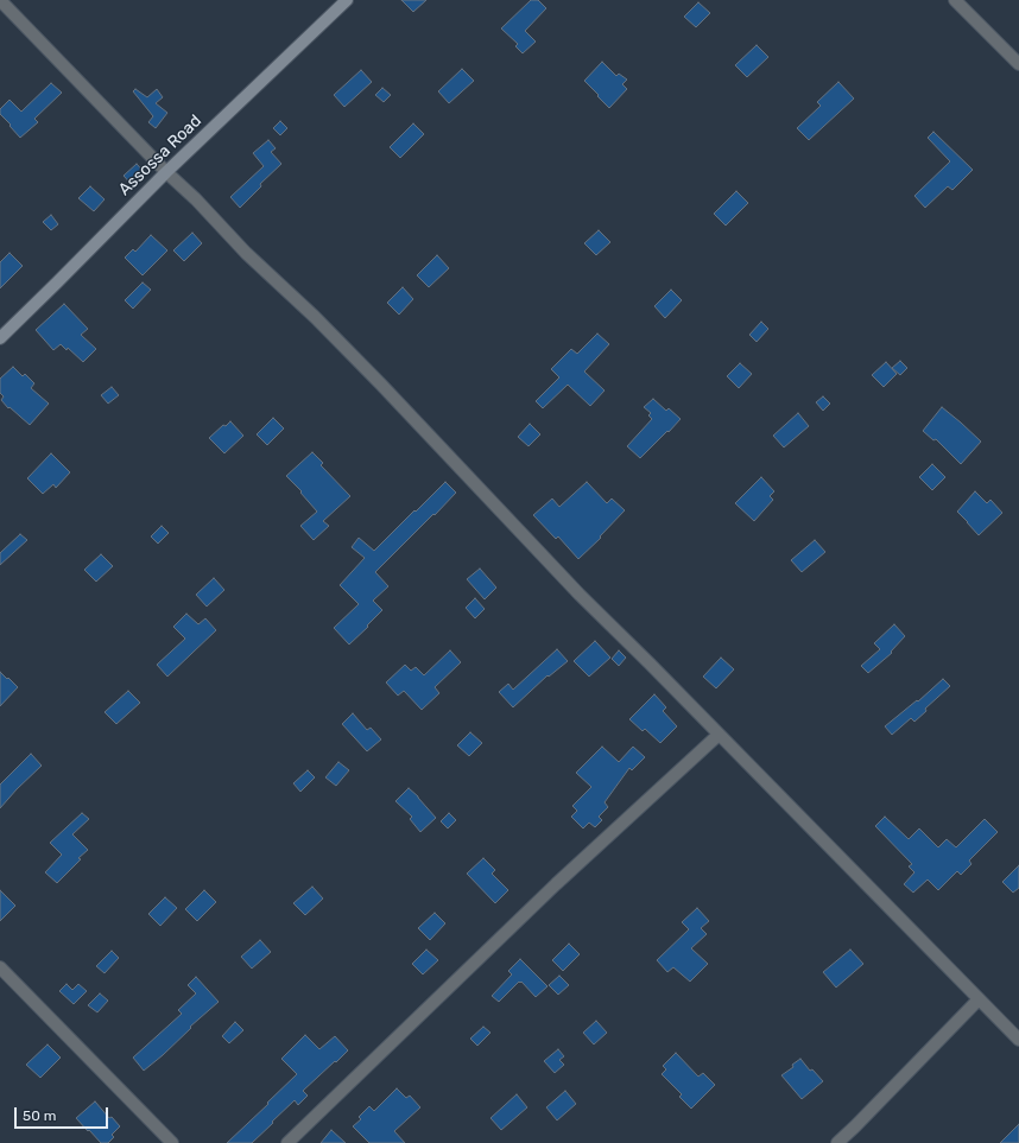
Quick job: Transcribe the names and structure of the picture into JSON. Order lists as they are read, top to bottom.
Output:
{
  "streets": {
    "street": ["Assossa Road"]
  },
  "scale_bar": "50 m"
}
